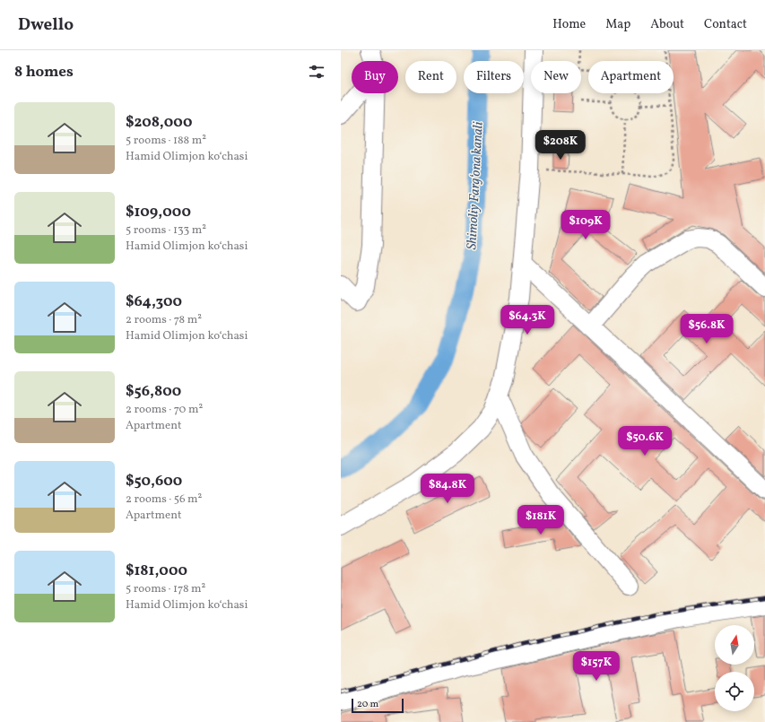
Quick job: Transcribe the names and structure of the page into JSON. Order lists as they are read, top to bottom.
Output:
{
  "water": ["Shimoliy Fargʻona kanali"],
  "scale_bar": "20 m",
  "north": "top",
  "page": {
    "header": "Dwello",
    "nav": [
      "Home",
      "Map",
      "About",
      "Contact"
    ],
    "heading": "8 homes",
    "chip": [
      "Buy",
      "Rent",
      "Filters",
      "New",
      "Apartment"
    ],
    "list": [
      {
        "name": "$208,000",
        "note": "5 rooms · 188 m² · Hamid Olimjon koʻchasi"
      },
      {
        "name": "$109,000",
        "note": "5 rooms · 133 m² · Hamid Olimjon koʻchasi"
      },
      {
        "name": "$64,300",
        "note": "2 rooms · 78 m² · Hamid Olimjon koʻchasi"
      },
      {
        "name": "$56,800",
        "note": "2 rooms · 70 m² · Apartment"
      },
      {
        "name": "$50,600",
        "note": "2 rooms · 56 m² · Apartment"
      },
      {
        "name": "$181,000",
        "note": "5 rooms · 178 m² · Hamid Olimjon koʻchasi"
      }
    ],
    "price": [
      "$208K",
      "$109K",
      "$64.3K",
      "$56.8K",
      "$50.6K",
      "$84.8K",
      "$181K",
      "$157K"
    ],
    "scale": "20 m"
  }
}
